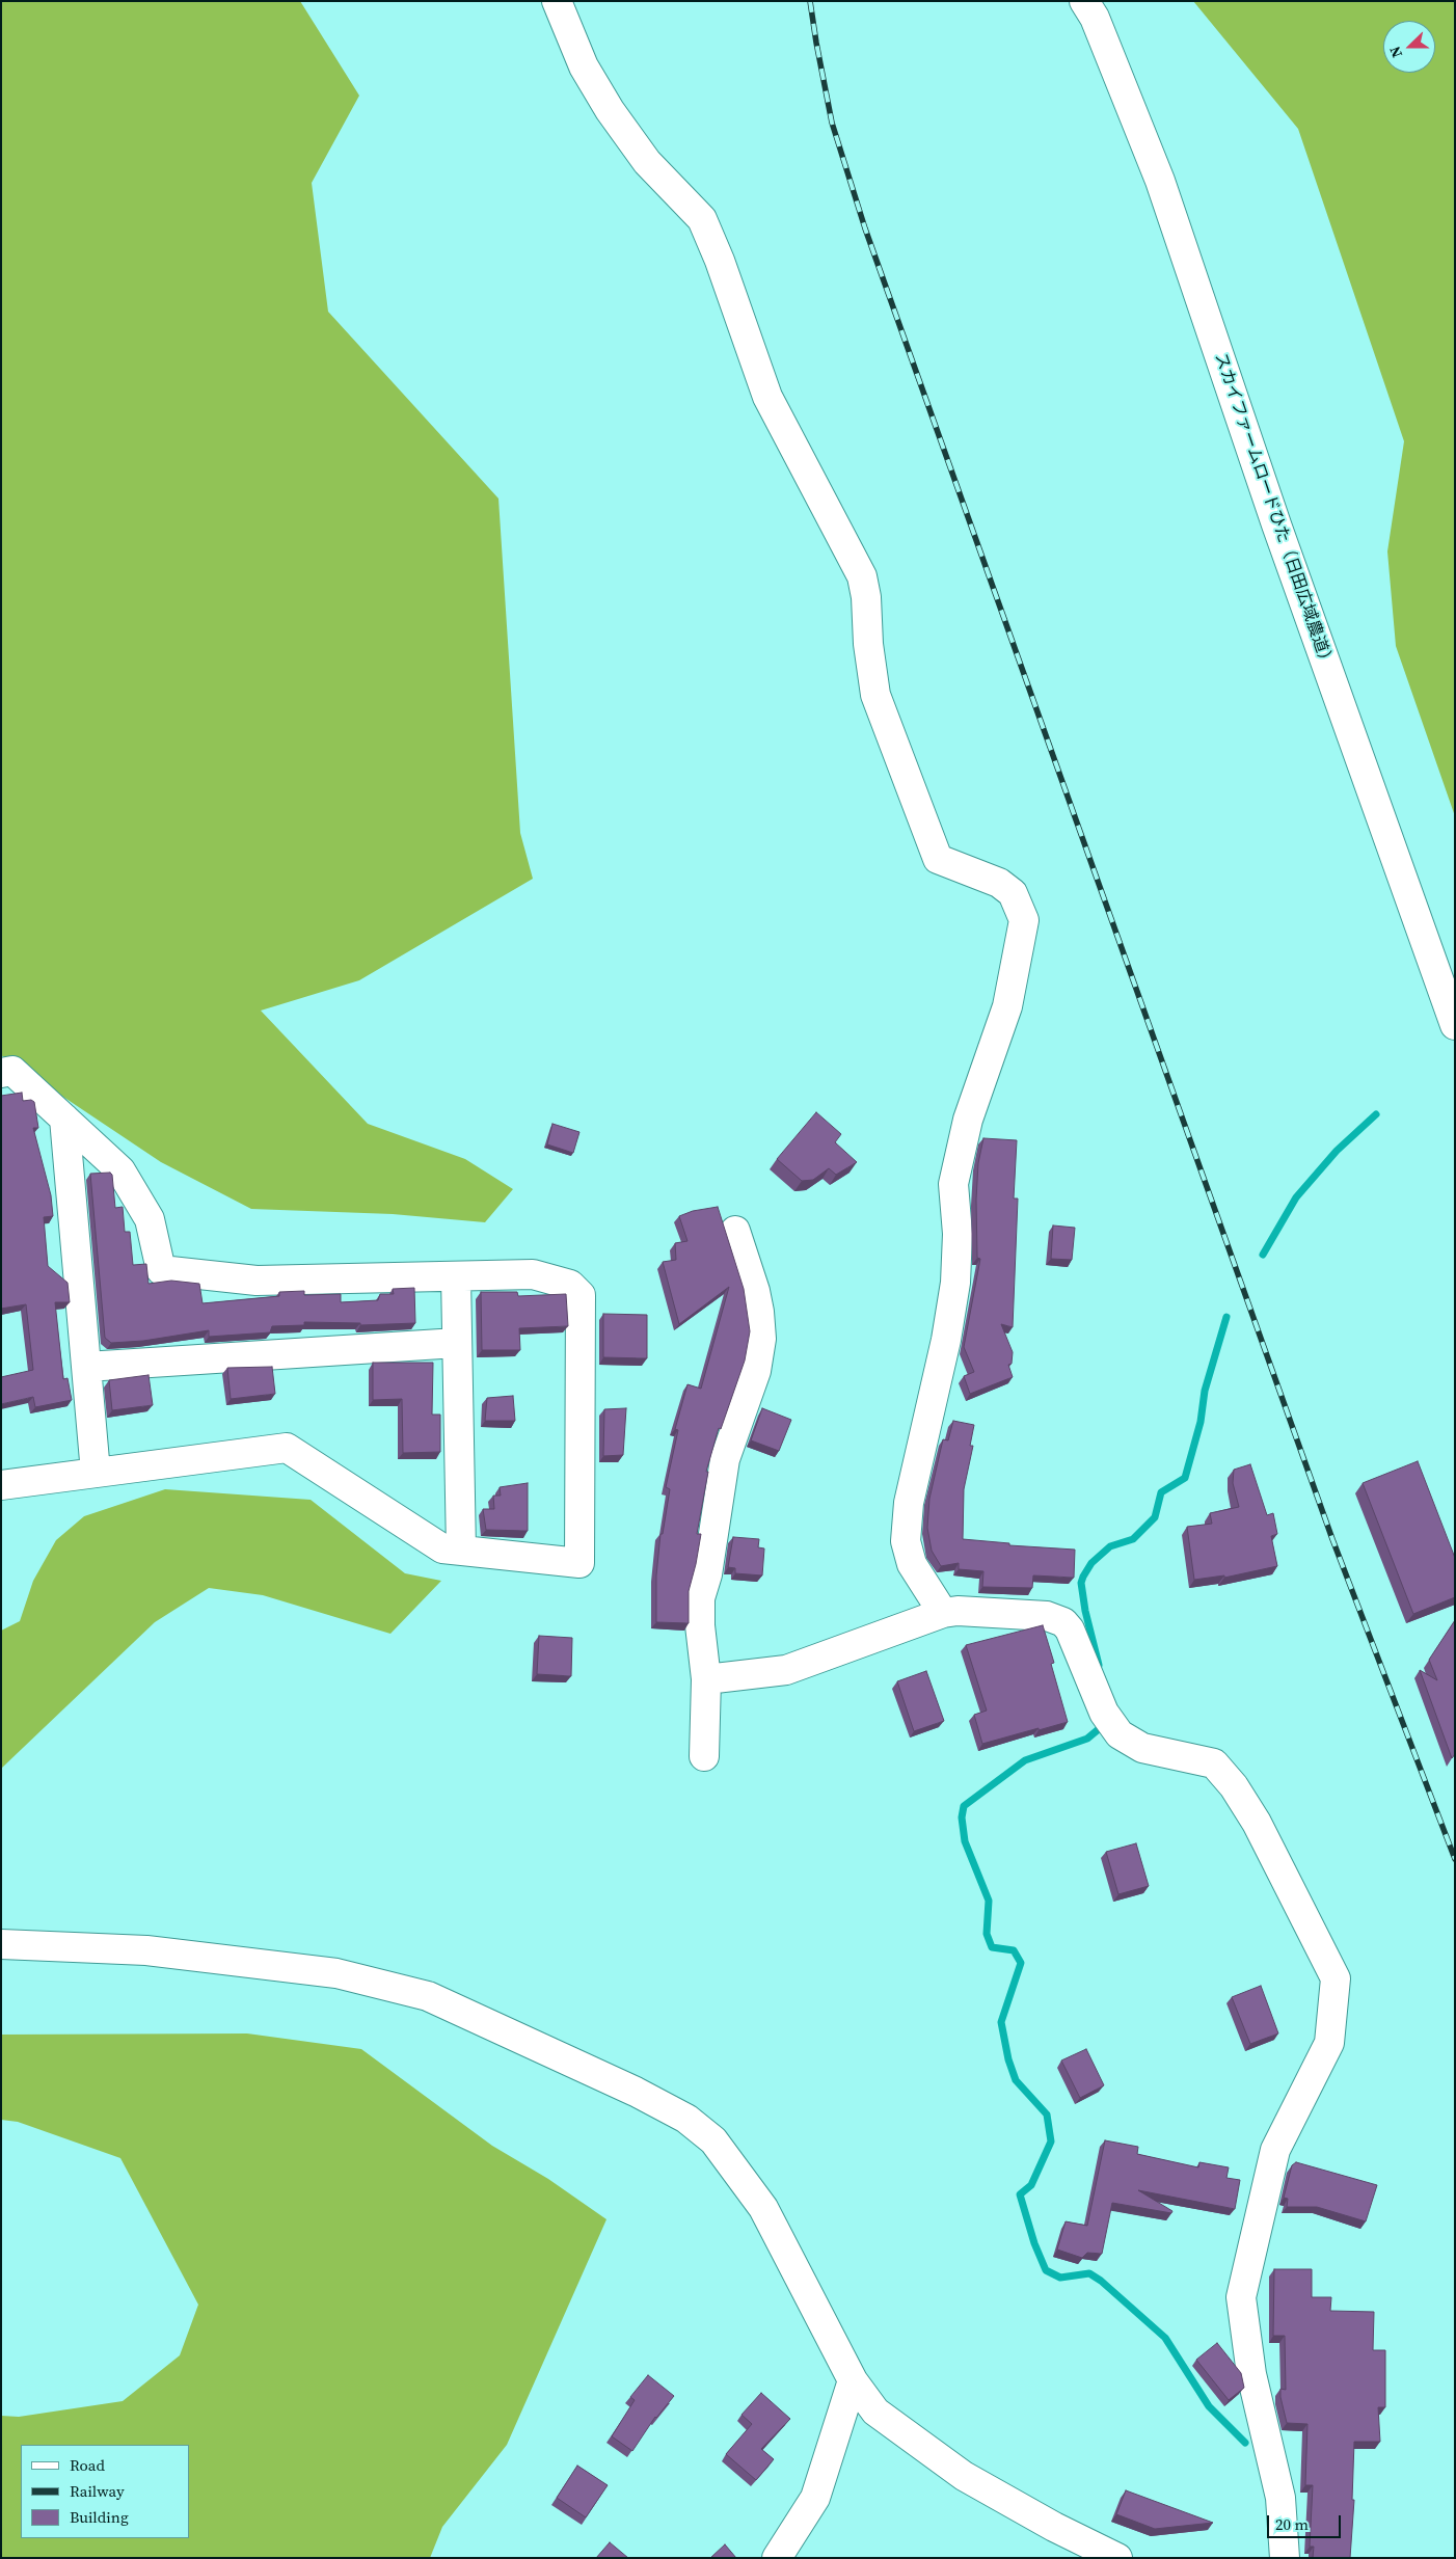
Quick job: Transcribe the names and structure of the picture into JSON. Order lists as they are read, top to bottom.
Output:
{
  "streets": {
    "street": ["スカイファームロードひた（日田広域農道）"]
  },
  "legend": ["Road", "Railway", "Building"],
  "scale_bar": "20 m",
  "north": "left"
}
